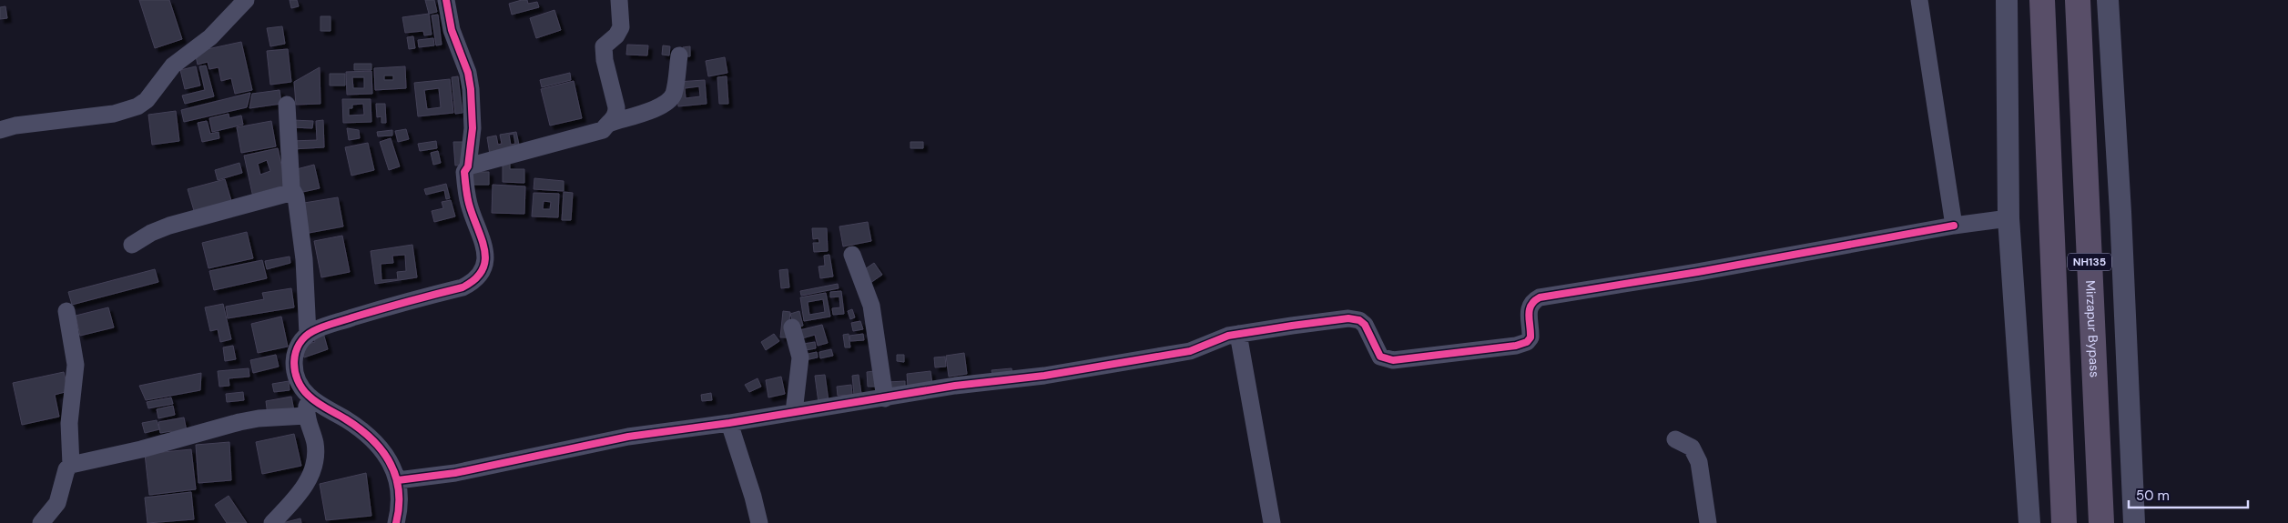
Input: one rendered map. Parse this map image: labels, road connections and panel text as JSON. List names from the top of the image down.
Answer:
{
  "streets": {
    "highway": ["NH135", "Mirzapur Bypass"]
  },
  "scale_bar": "50 m"
}
